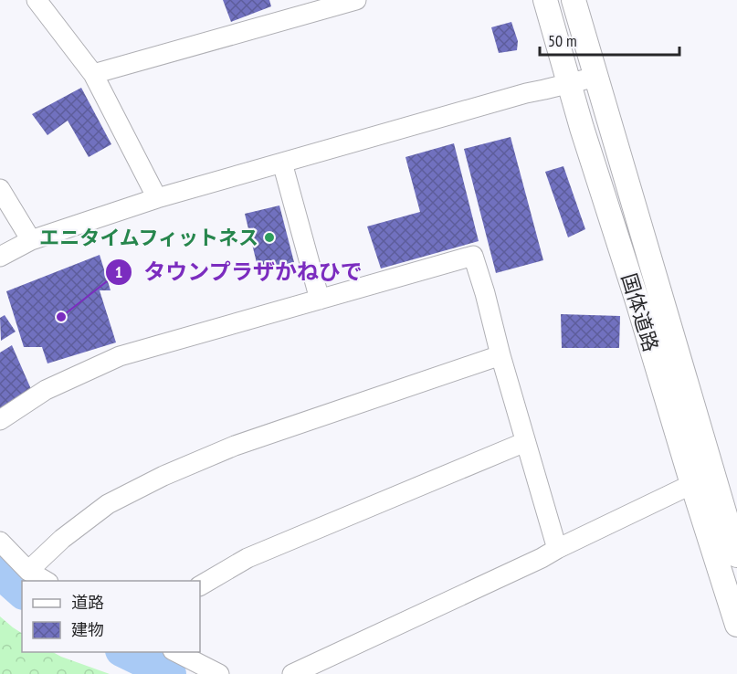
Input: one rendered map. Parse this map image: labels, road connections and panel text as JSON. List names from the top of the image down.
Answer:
{
  "streets": {
    "main road": ["国体道路"]
  },
  "places": ["エニタイムフィットネス", "タウンプラザかねひで"],
  "legend": ["道路", "建物"],
  "scale_bar": "50 m"
}
